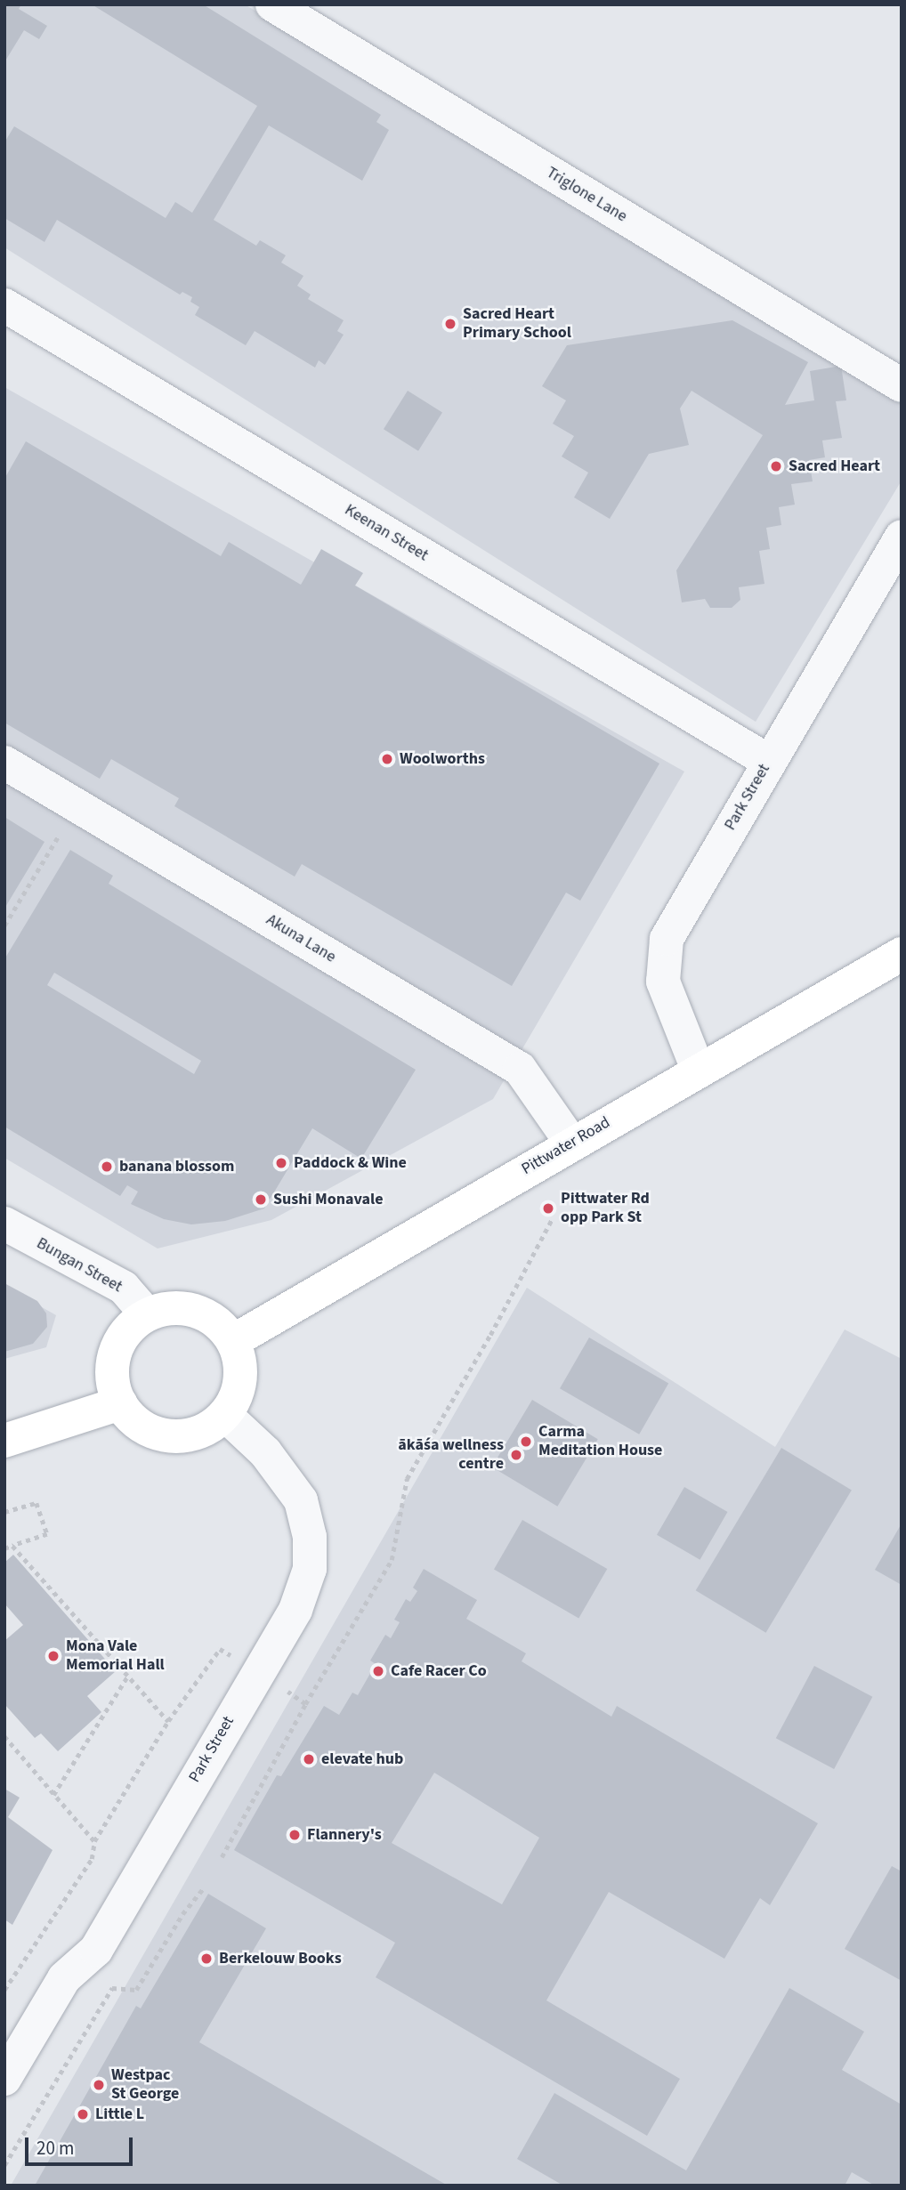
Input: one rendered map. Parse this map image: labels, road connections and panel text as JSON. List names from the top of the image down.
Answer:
{
  "streets": {
    "main road": ["Pittwater Road"],
    "street": [
      "Triglone Lane",
      "Keenan Street",
      "Park Street",
      "Akuna Lane",
      "Bungan Street"
    ]
  },
  "crossings": [
    ["Keenan Street", "Park Street"],
    ["Park Street", "Pittwater Road"],
    ["Park Street", "Bungan Street"],
    ["Akuna Lane", "Pittwater Road"],
    ["Pittwater Road", "Bungan Street"]
  ],
  "places": [
    "Sacred Heart Primary School",
    "Sacred Heart",
    "Woolworths",
    "Paddock & Wine",
    "banana blossom",
    "Sushi Monavale",
    "Pittwater Rd opp Park St",
    "Carma Meditation House",
    "ākāśa wellness centre",
    "Mona Vale Memorial Hall",
    "Cafe Racer Co",
    "elevate hub",
    "Flannery's",
    "Berkelouw Books",
    "Westpac St George",
    "Little L"
  ],
  "scale_bar": "20 m"
}
